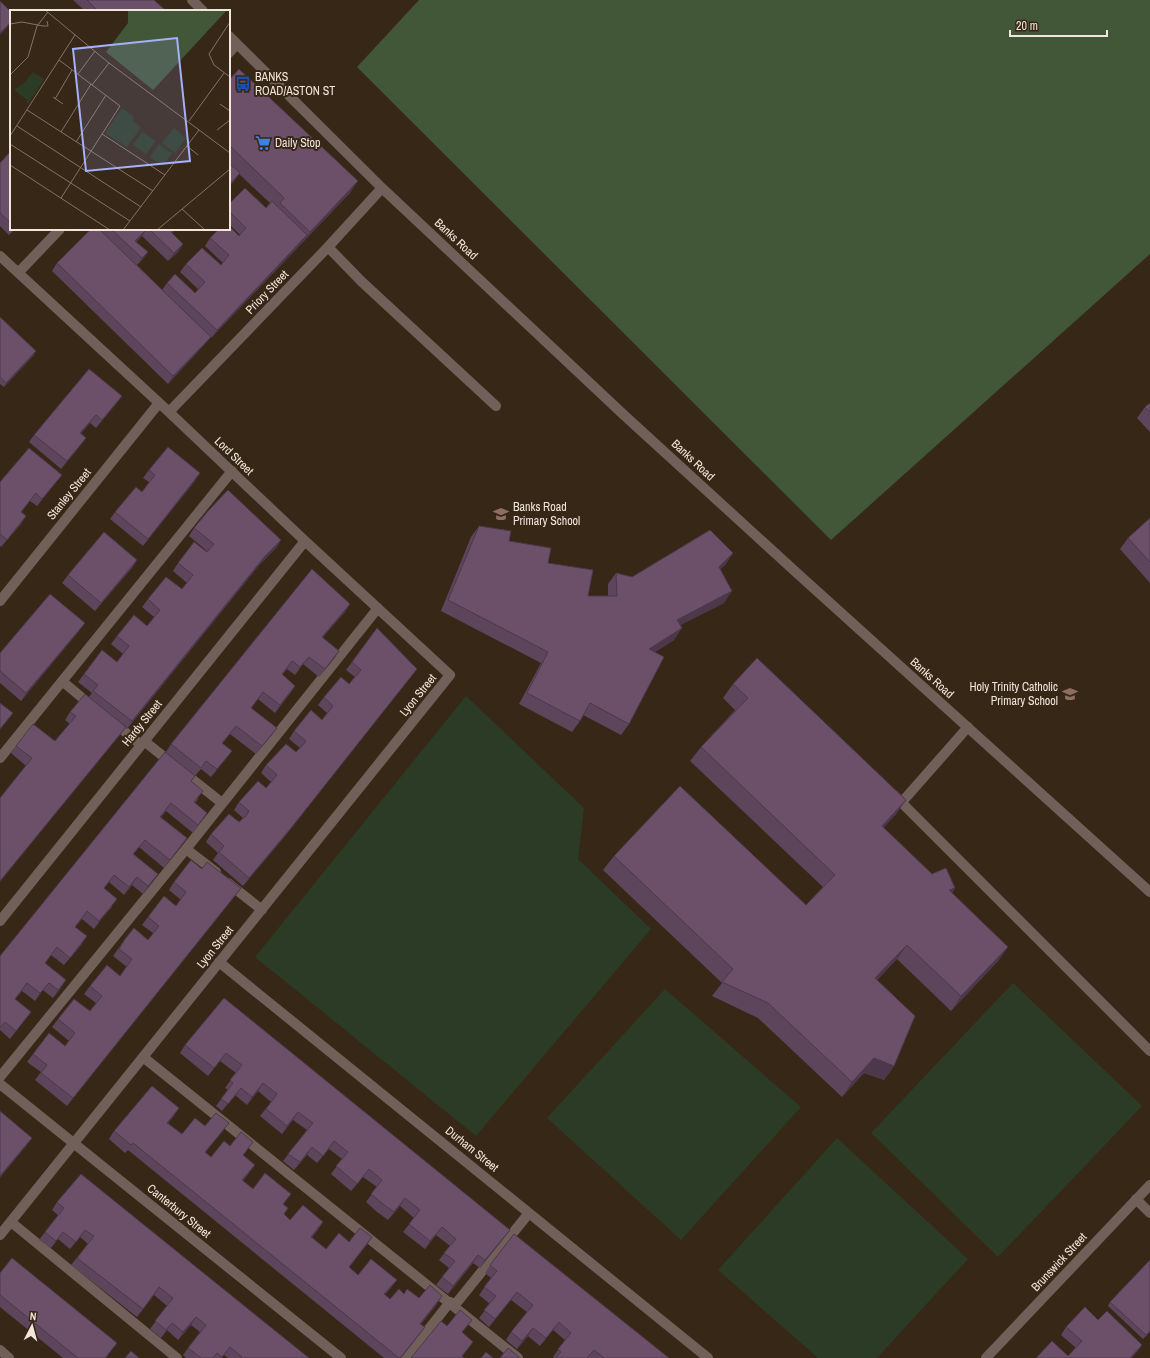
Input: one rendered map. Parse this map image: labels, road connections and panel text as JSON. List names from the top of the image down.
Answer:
{
  "streets": {
    "street": [
      "Banks Road",
      "Priory Street",
      "Lord Street",
      "Stanley Street",
      "Lyon Street",
      "Hardy Street",
      "Durham Street",
      "Canterbury Street",
      "Brunswick Street"
    ]
  },
  "crossings": [
    ["Banks Road", "Priory Street"],
    ["Priory Street", "Lord Street"],
    ["Lord Street", "Stanley Street"],
    ["Lord Street", "Lyon Street"],
    ["Lord Street", "Hardy Street"],
    ["Lyon Street", "Durham Street"],
    ["Lyon Street", "Canterbury Street"]
  ],
  "places": {
    "bus stop": ["BANKS ROAD/ASTON ST"],
    "supermarket": ["Daily Stop"],
    "school or university": ["Banks Road Primary School", "Holy Trinity Catholic Primary School"]
  },
  "scale_bar": "20 m",
  "north": "top"
}
